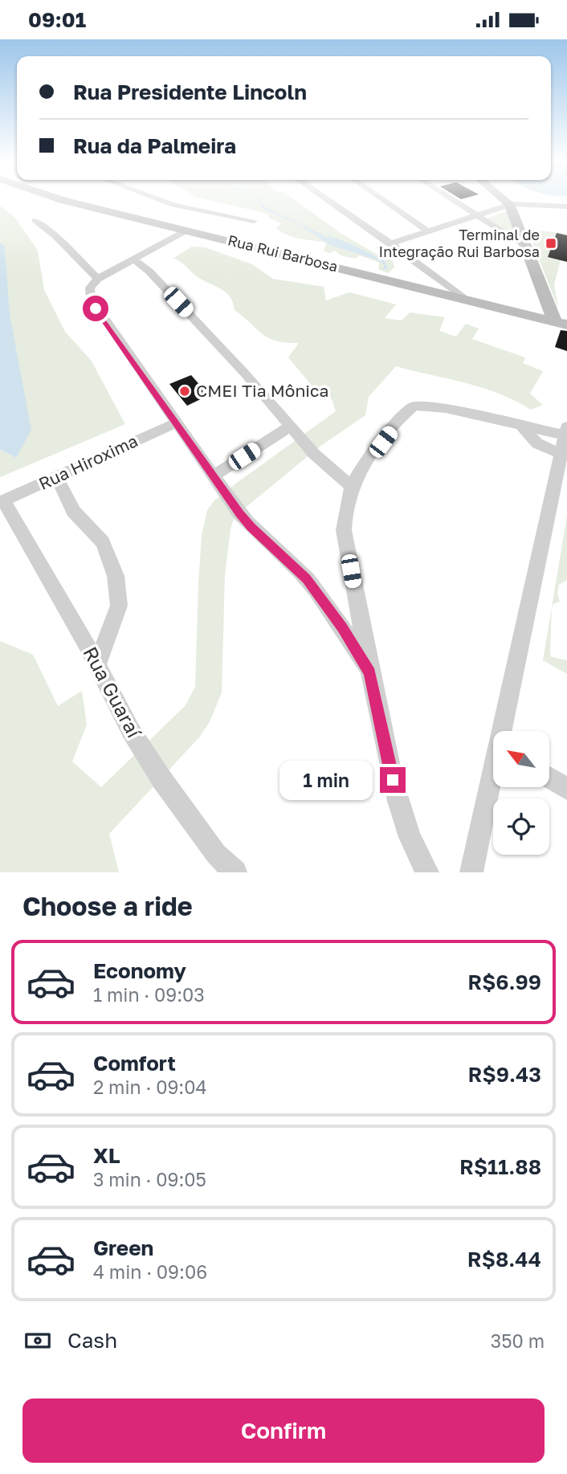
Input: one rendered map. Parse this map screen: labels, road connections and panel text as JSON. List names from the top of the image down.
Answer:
{
  "streets": {
    "street": ["Rua Rui Barbosa", "Rua Hiroxima", "Rua Guaraí"]
  },
  "crossings": [
    ["Rua Hiroxima", "Rua Guaraí"]
  ],
  "places": {
    "transit": ["Terminal de Integração Rui Barbosa"],
    "other": ["CMEI Tia Mônica"]
  },
  "north": "top left",
  "page": {
    "status": "09:01",
    "banner": ["Rua Presidente Lincoln", "Rua da Palmeira"],
    "bubble": "1 min",
    "heading": "Choose a ride",
    "list": [
      {
        "name": "Economy",
        "note": "1 min · 09:03",
        "value": "R$6.99"
      },
      {
        "name": "Comfort",
        "note": "2 min · 09:04",
        "value": "R$9.43"
      },
      {
        "name": "XL",
        "note": "3 min · 09:05",
        "value": "R$11.88"
      },
      {
        "name": "Green",
        "note": "4 min · 09:06",
        "value": "R$8.44"
      }
    ],
    "pay": ["Cash", "350 m"],
    "buttons": "Confirm"
  }
}
